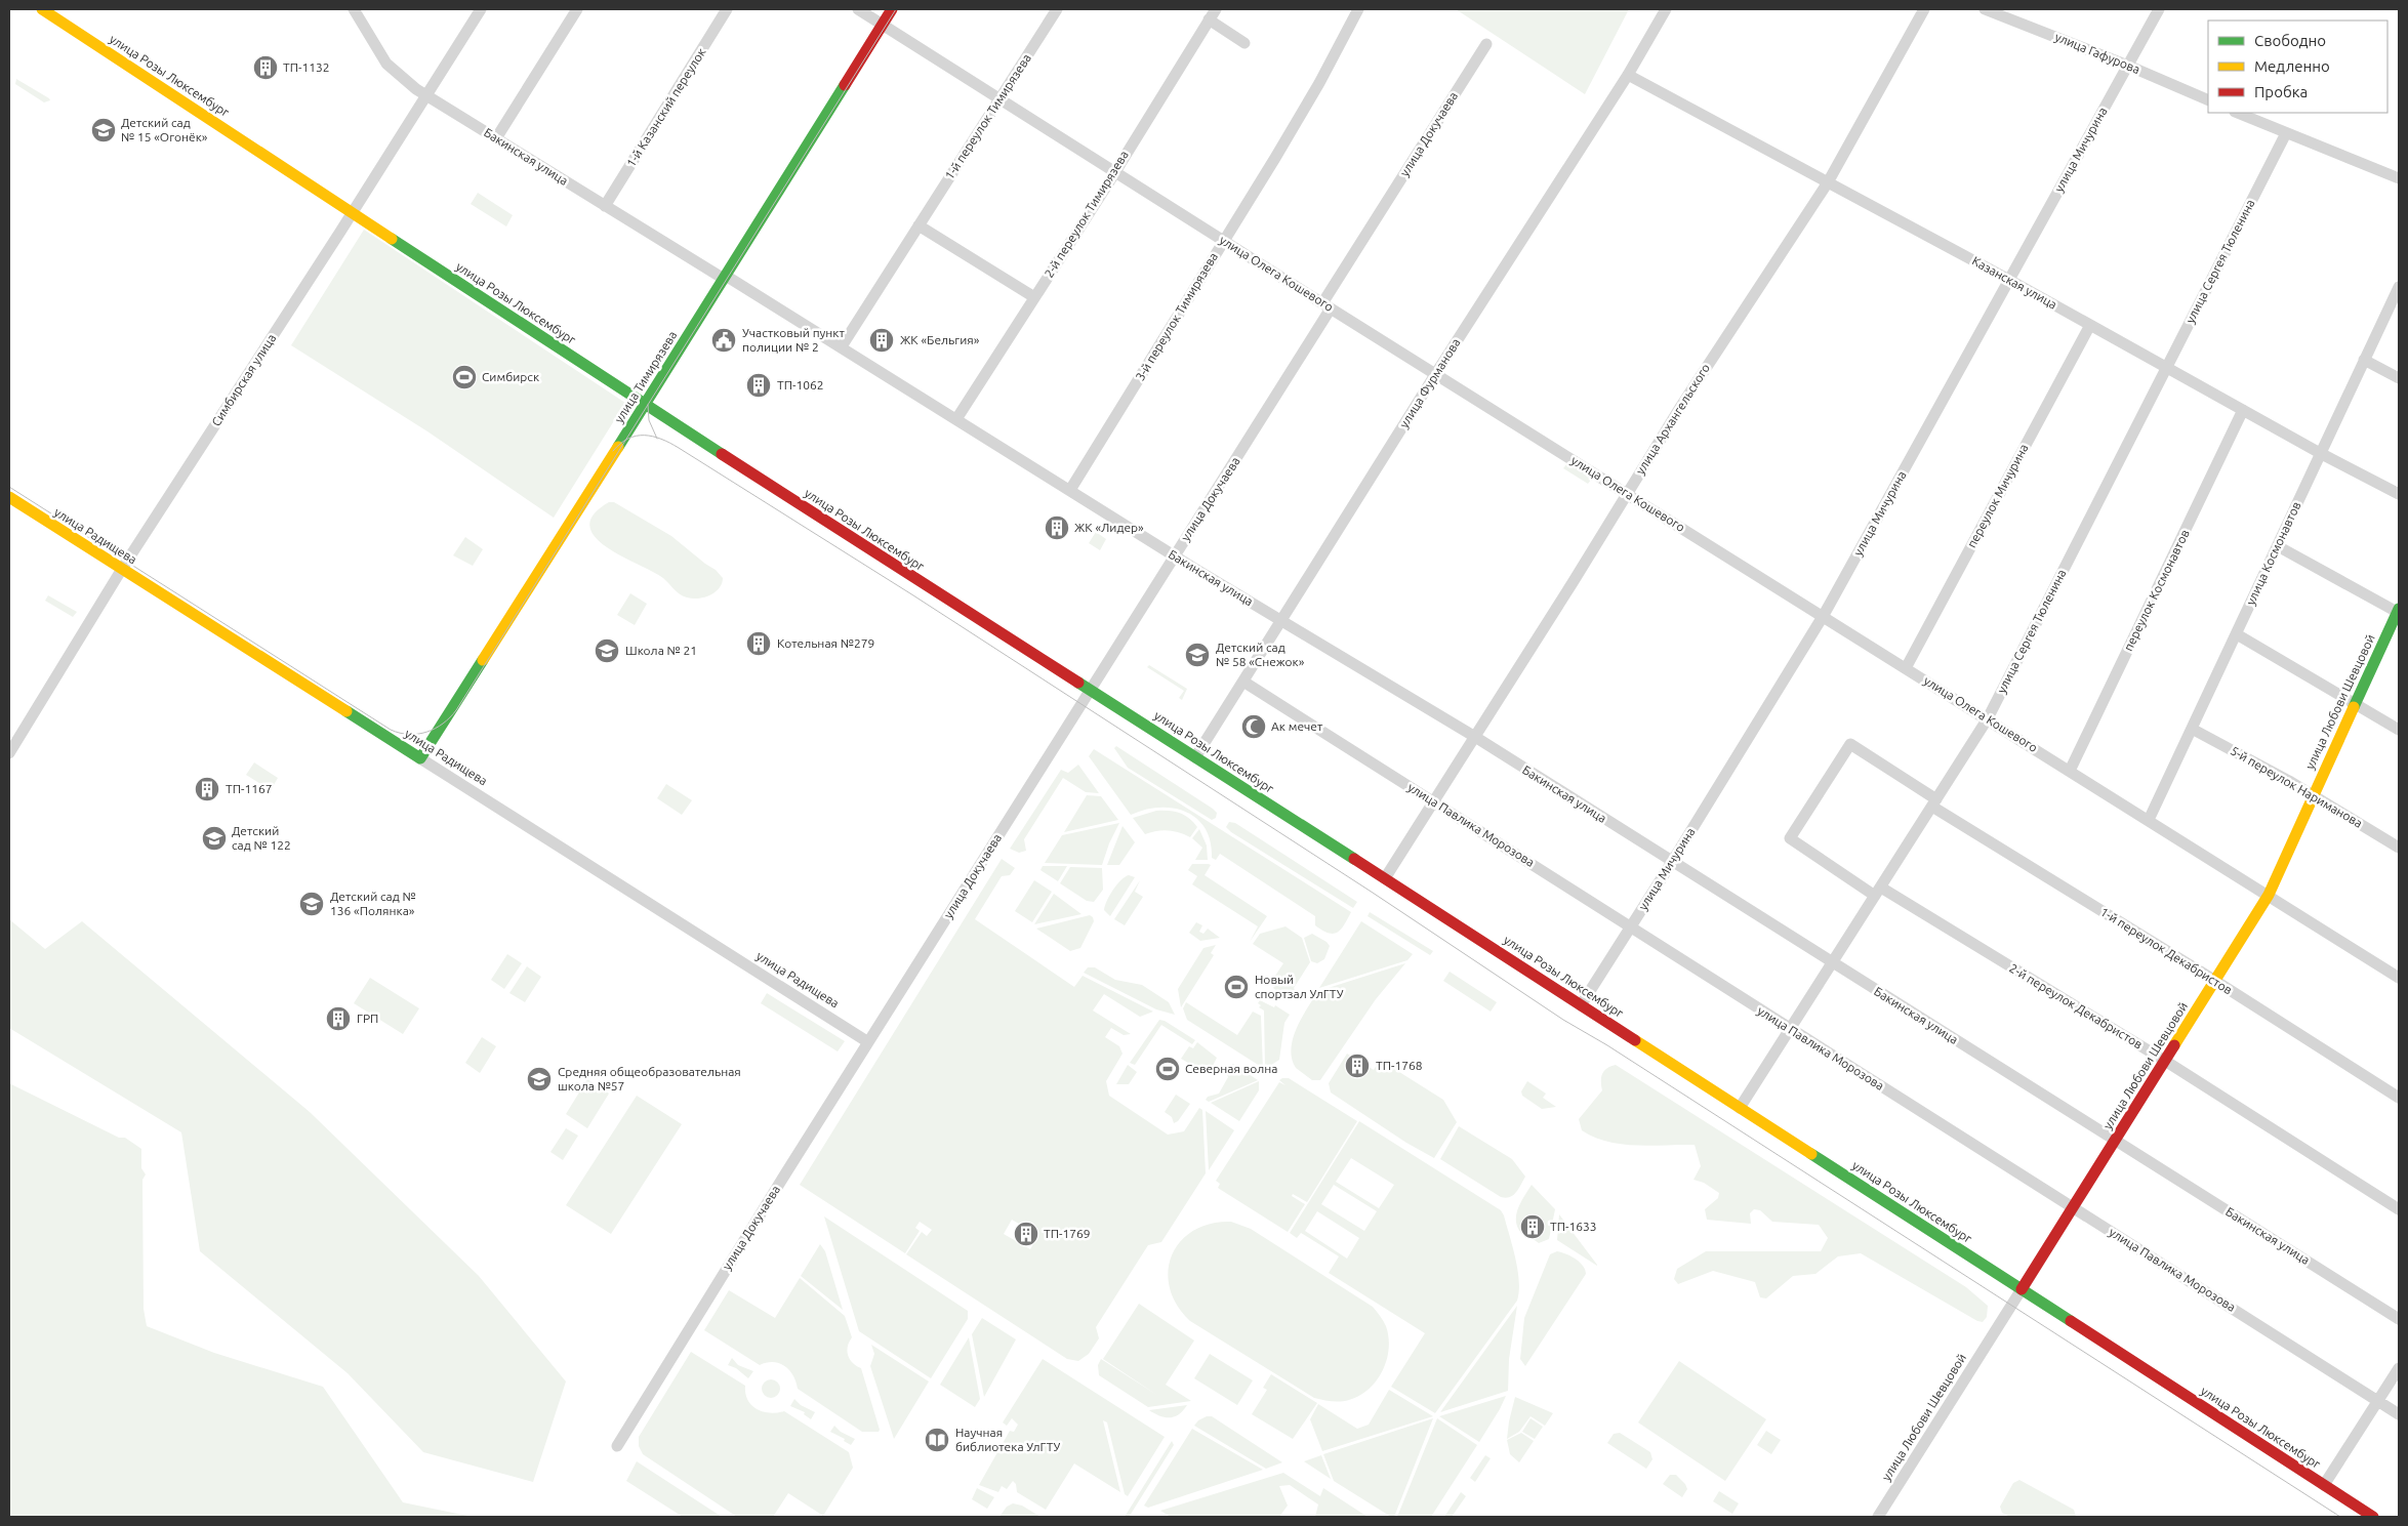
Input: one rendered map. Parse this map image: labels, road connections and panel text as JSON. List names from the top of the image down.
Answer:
{
  "streets": {
    "main road": [
      "улица Розы Люксембург",
      "улица Тимирязева",
      "улица Радищева",
      "улица Любови Шевцовой"
    ],
    "street": [
      "улица Гафурова",
      "1-й Казанский переулок",
      "1-й переулок Тимирязева",
      "улица Докучаева",
      "улица Мичурина",
      "Бакинская улица",
      "2-й переулок Тимирязева",
      "улица Сергея Тюленина",
      "улица Олега Кошевого",
      "Казанская улица",
      "3-й переулок Тимирязева",
      "Симбирская улица",
      "улица Фурманова",
      "улица Архангельского",
      "переулок Мичурина",
      "улица Космонавтов",
      "переулок Космонавтов",
      "5-й переулок Нариманова",
      "улица Павлика Морозова",
      "1-й переулок Декабристов",
      "2-й переулок Декабристов"
    ]
  },
  "crossings": [
    ["улица Гафурова", "улица Мичурина"],
    ["улица Розы Люксембург", "улица Докучаева"],
    ["улица Розы Люксембург", "улица Мичурина"],
    ["улица Розы Люксембург", "улица Сергея Тюленина"],
    ["улица Розы Люксембург", "улица Тимирязева"],
    ["улица Розы Люксембург", "Симбирская улица"],
    ["улица Розы Люксембург", "улица Фурманова"],
    ["улица Розы Люксембург", "улица Архангельского"],
    ["улица Розы Люксембург", "улица Любови Шевцовой"],
    ["1-й Казанский переулок", "Бакинская улица"],
    ["1-й переулок Тимирязева", "Бакинская улица"],
    ["1-й переулок Тимирязева", "улица Олега Кошевого"],
    ["улица Докучаева", "Бакинская улица"],
    ["улица Докучаева", "улица Олега Кошевого"],
    ["улица Докучаева", "улица Радищева"],
    ["улица Мичурина", "Бакинская улица"],
    ["улица Мичурина", "улица Олега Кошевого"],
    ["улица Мичурина", "Казанская улица"],
    ["улица Мичурина", "улица Павлика Морозова"],
    ["Бакинская улица", "2-й переулок Тимирязева"],
    ["Бакинская улица", "улица Сергея Тюленина"],
    ["Бакинская улица", "3-й переулок Тимирязева"],
    ["Бакинская улица", "улица Тимирязева"],
    ["Бакинская улица", "Симбирская улица"],
    ["Бакинская улица", "улица Фурманова"],
    ["Бакинская улица", "улица Архангельского"],
    ["Бакинская улица", "улица Любови Шевцовой"],
    ["2-й переулок Тимирязева", "улица Олега Кошевого"],
    ["улица Сергея Тюленина", "улица Олега Кошевого"],
    ["улица Сергея Тюленина", "Казанская улица"],
    ["улица Сергея Тюленина", "улица Павлика Морозова"],
    ["улица Сергея Тюленина", "1-й переулок Декабристов"],
    ["улица Сергея Тюленина", "2-й переулок Декабристов"],
    ["улица Олега Кошевого", "3-й переулок Тимирязева"],
    ["улица Олега Кошевого", "улица Тимирязева"],
    ["улица Олега Кошевого", "улица Фурманова"],
    ["улица Олега Кошевого", "улица Архангельского"],
    ["улица Олега Кошевого", "переулок Мичурина"],
    ["улица Олега Кошевого", "улица Космонавтов"],
    ["улица Олега Кошевого", "переулок Космонавтов"],
    ["улица Олега Кошевого", "улица Любови Шевцовой"],
    ["Казанская улица", "улица Фурманова"],
    ["Казанская улица", "улица Архангельского"],
    ["Казанская улица", "переулок Мичурина"],
    ["Казанская улица", "улица Космонавтов"],
    ["Казанская улица", "переулок Космонавтов"],
    ["улица Тимирязева", "улица Радищева"],
    ["Симбирская улица", "улица Радищева"],
    ["улица Фурманова", "улица Павлика Морозова"],
    ["улица Архангельского", "улица Павлика Морозова"],
    ["улица Космонавтов", "5-й переулок Нариманова"],
    ["улица Любови Шевцовой", "5-й переулок Нариманова"],
    ["улица Любови Шевцовой", "улица Павлика Морозова"],
    ["улица Любови Шевцовой", "1-й переулок Декабристов"],
    ["улица Любови Шевцовой", "2-й переулок Декабристов"],
    ["1-й переулок Декабристов", "2-й переулок Декабристов"]
  ],
  "places": {
    "building": [
      "ТП-1132",
      "ЖК «Бельгия»",
      "ТП-1062",
      "ЖК «Лидер»",
      "Котельная №279",
      "ТП-1167",
      "ГРП",
      "ТП-1768",
      "ТП-1633",
      "ТП-1769"
    ],
    "school or university": [
      "Детский сад № 15 «Огонёк»",
      "Школа № 21",
      "Детский сад № 58 «Снежок»",
      "Детский сад № 122",
      "Детский сад № 136 «Полянка»",
      "Средняя общеобразовательная школа №57"
    ],
    "public building": ["Участковый пункт полиции № 2"],
    "sports": ["Симбирск", "Новый спортзал УлГТУ", "Северная волна"],
    "mosque": ["Ак мечет"],
    "library": ["Научная библиотека УлГТУ"]
  },
  "legend": ["Свободно", "Медленно", "Пробка"]
}
